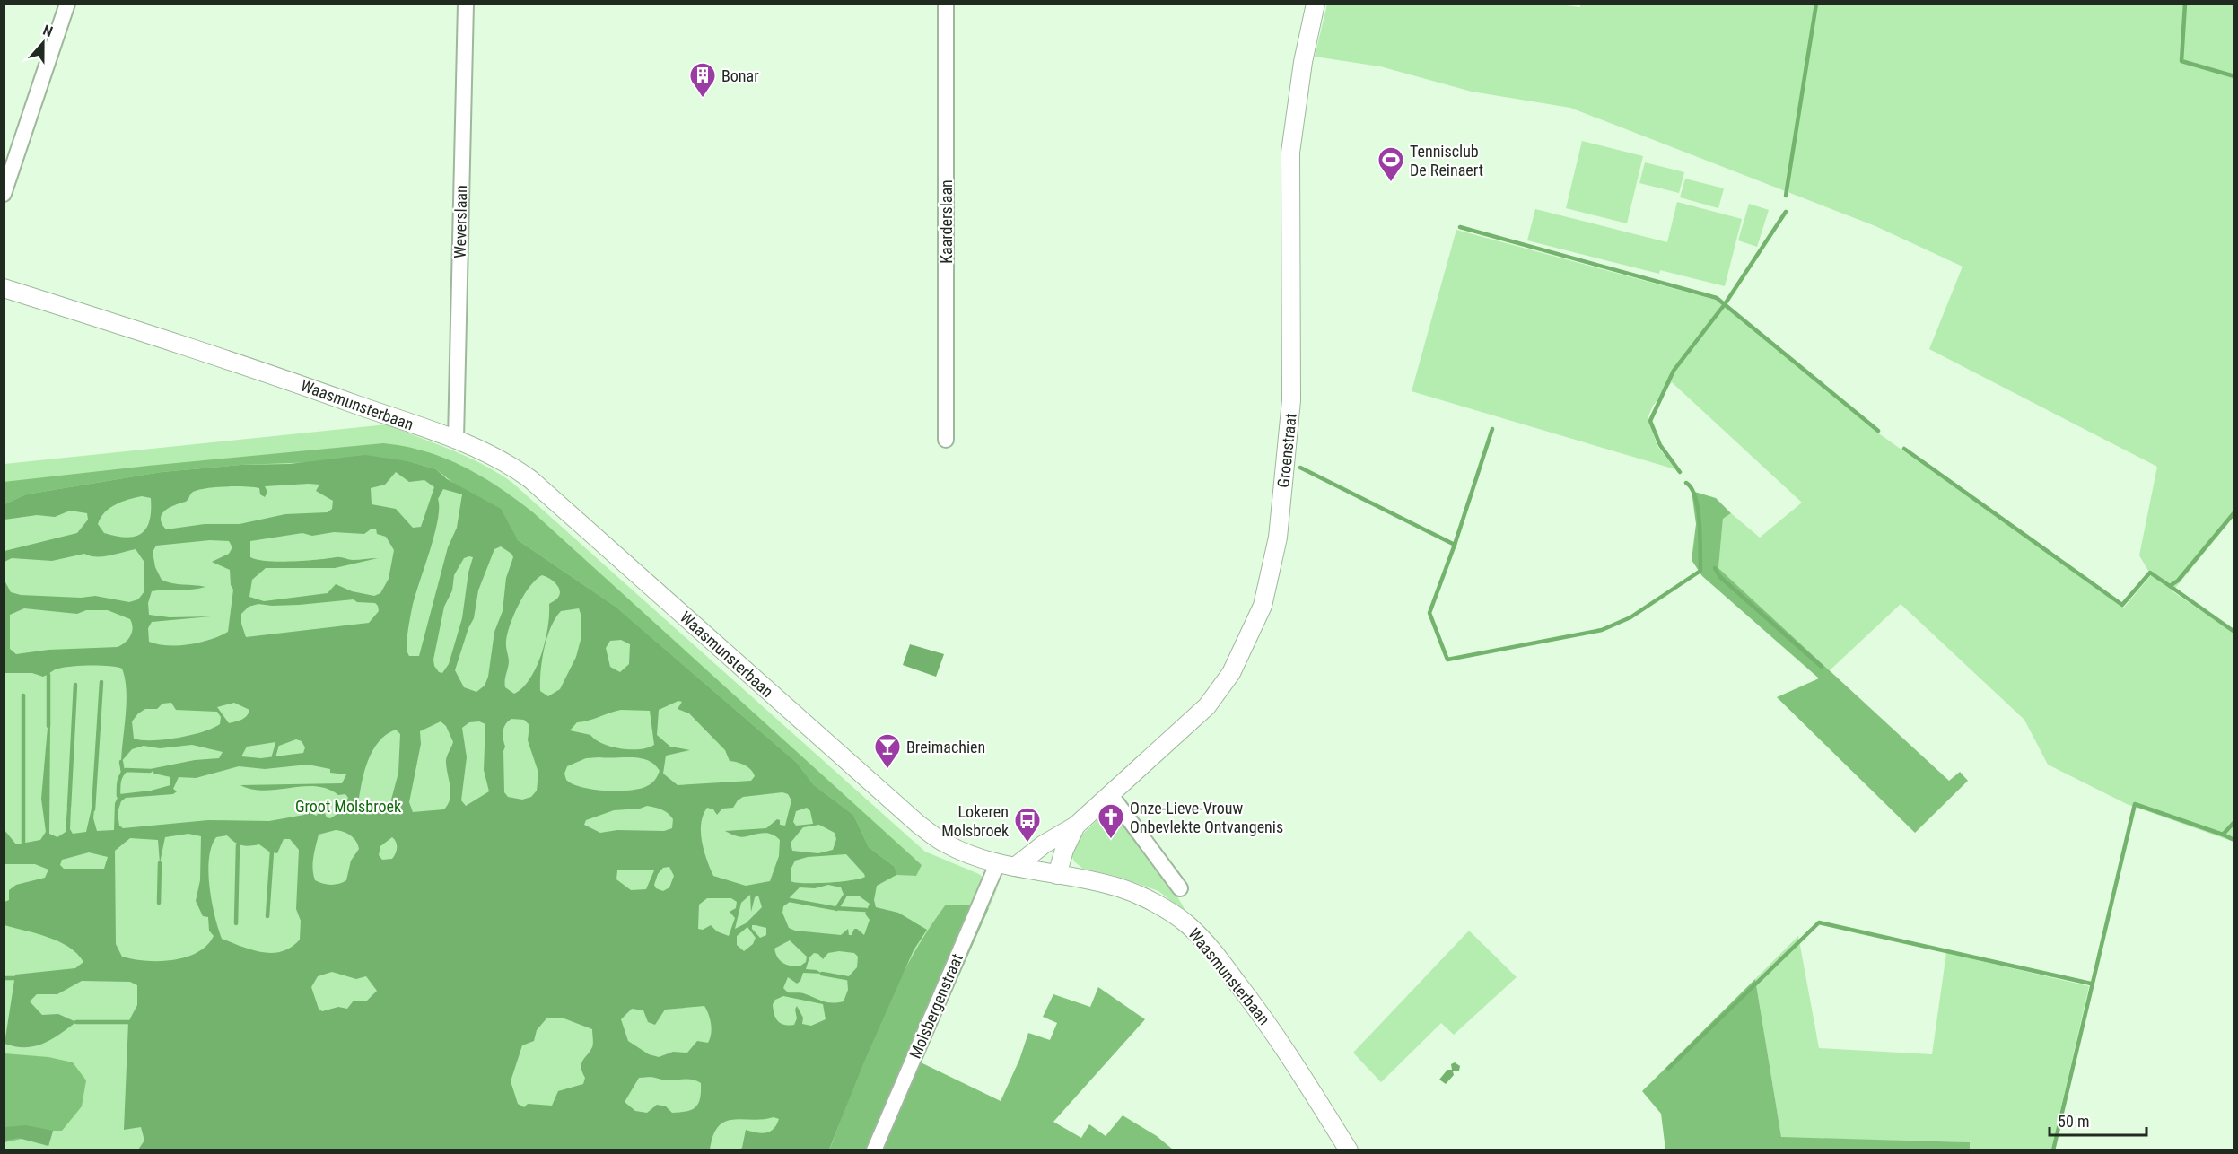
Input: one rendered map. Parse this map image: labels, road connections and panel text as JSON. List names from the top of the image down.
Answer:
{
  "streets": {
    "street": [
      "Weverslaan",
      "Kaarderslaan",
      "Waasmunsterbaan",
      "Groenstraat",
      "Molsbergenstraat"
    ]
  },
  "crossings": [
    ["Weverslaan", "Waasmunsterbaan"],
    ["Waasmunsterbaan", "Groenstraat"],
    ["Waasmunsterbaan", "Molsbergenstraat"],
    ["Groenstraat", "Molsbergenstraat"]
  ],
  "parks": ["Groot Molsbroek"],
  "places": {
    "building": ["Bonar"],
    "sports": ["Tennisclub De Reinaert"],
    "bar": ["Breimachien"],
    "church": ["Onze-Lieve-Vrouw Onbevlekte Ontvangenis"],
    "bus stop": ["Lokeren Molsbroek"]
  },
  "scale_bar": "50 m",
  "north": "top"
}
